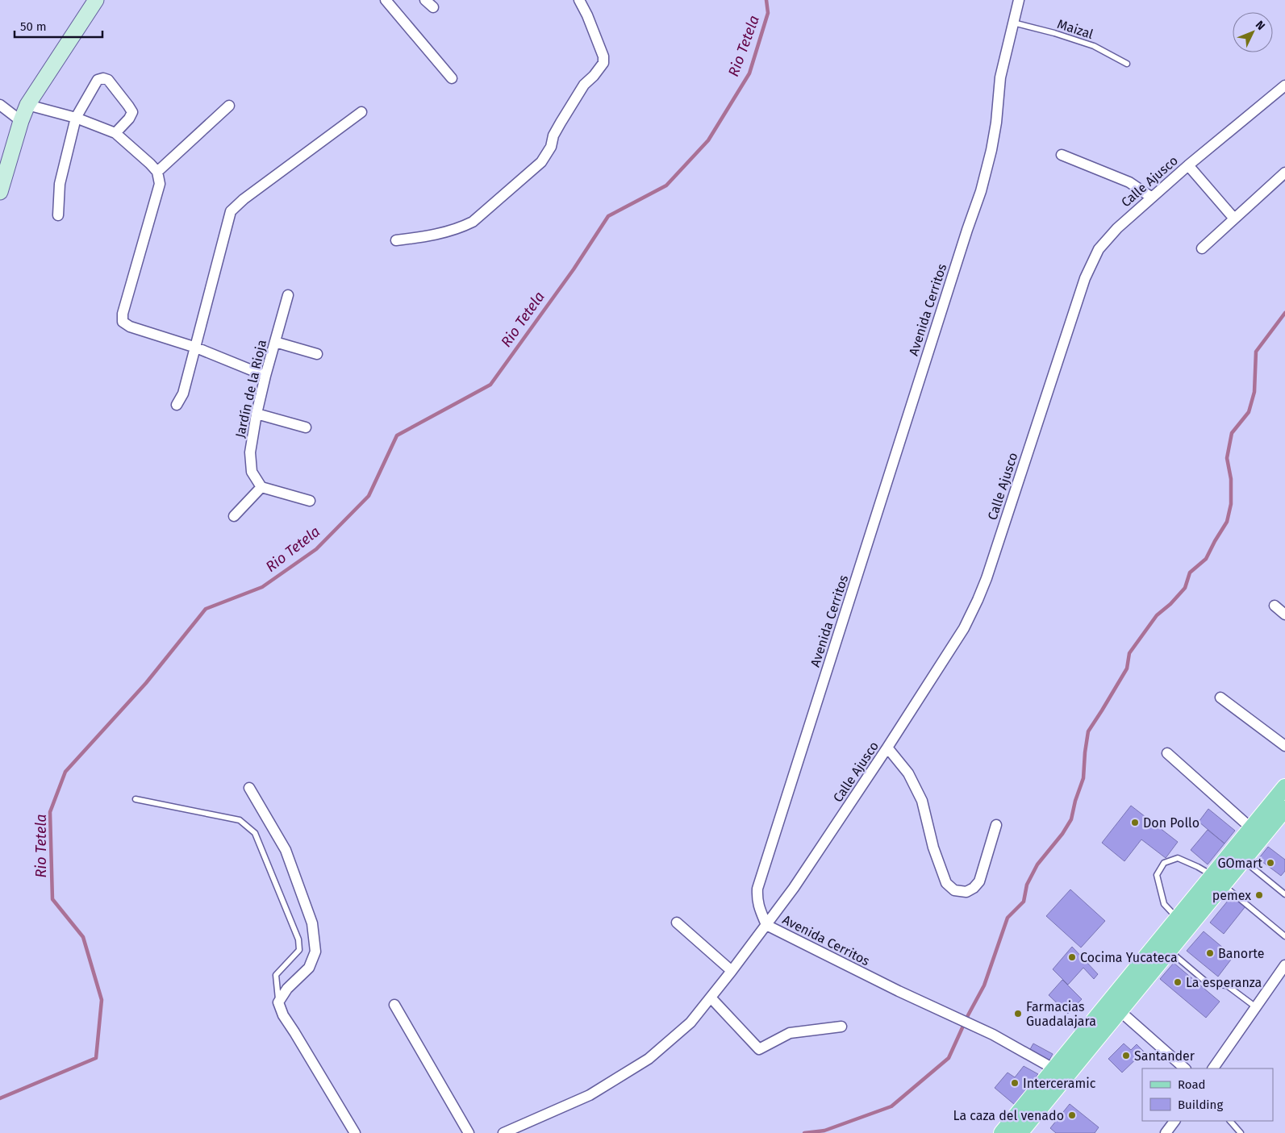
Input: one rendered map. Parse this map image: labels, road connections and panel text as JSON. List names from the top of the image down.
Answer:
{
  "streets": {
    "street": ["Calle Ajusco", "Avenida Cerritos", "Jardín de la Rioja"],
    "lane": ["Maizal"]
  },
  "crossings": [
    ["Maizal", "Avenida Cerritos"],
    ["Calle Ajusco", "Avenida Cerritos"]
  ],
  "water": ["Rio Tetela"],
  "places": [
    "Don Pollo",
    "GOmart",
    "pemex",
    "Banorte",
    "Cocima Yucateca",
    "La esperanza",
    "Farmacias Guadalajara",
    "Santander",
    "Interceramic",
    "La caza del venado"
  ],
  "legend": ["Road", "Building"],
  "scale_bar": "50 m",
  "north": "top right"
}
